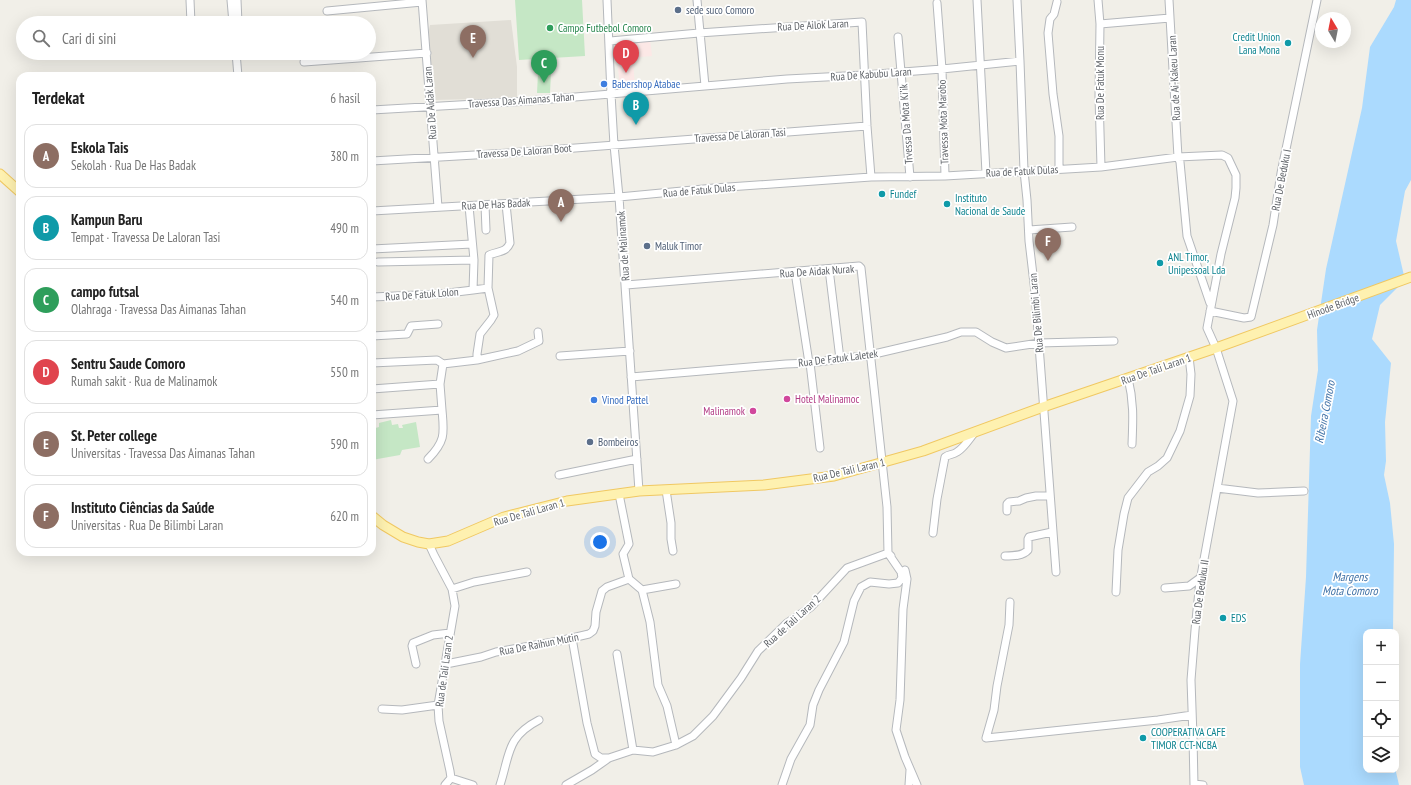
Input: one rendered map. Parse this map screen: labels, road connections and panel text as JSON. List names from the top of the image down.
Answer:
{
  "streets": {
    "main road": ["Hinode Bridge", "Rua De Tali Laran 1"],
    "street": [
      "Rua De Ailok Laran",
      "Rua De Kabubu Laran",
      "Rua de Ai-Kakeu Laran",
      "Rua De Fatuk Monu",
      "Travessa Das Aimanas Tahan",
      "Rua De Aidak Laran",
      "Travessa Mota Marobo",
      "Trvessa Da Mota Ki’ik",
      "Travessa De Laloran Tasi",
      "Travessa De Laloran Boot",
      "Rua de Fatuk Dulas",
      "Rua De Beduku I",
      "Rua De Has Badak",
      "Rua de Malinamok",
      "Rua De Aidak Nurak",
      "Rua De Fatuk Lolon",
      "Rua De Bilimbi Laran",
      "Rua De Fatuk Laletek",
      "Rua De Beduku II",
      "Rua de Tali Laran 2",
      "Rua De Raihun Mutin"
    ]
  },
  "crossings": [
    ["Rua De Ailok Laran", "Rua De Kabubu Laran"],
    ["Rua De Ailok Laran", "Travessa De Laloran Tasi"],
    ["Rua De Ailok Laran", "Rua de Fatuk Dulas"],
    ["Rua De Ailok Laran", "Rua de Malinamok"],
    ["Rua De Kabubu Laran", "Travessa Das Aimanas Tahan"],
    ["Rua De Kabubu Laran", "Travessa Mota Marobo"],
    ["Rua De Kabubu Laran", "Trvessa Da Mota Ki’ik"],
    ["Rua De Kabubu Laran", "Rua de Malinamok"],
    ["Rua de Ai-Kakeu Laran", "Rua de Fatuk Dulas"],
    ["Rua de Ai-Kakeu Laran", "Rua De Beduku I"],
    ["Rua De Fatuk Monu", "Rua de Fatuk Dulas"],
    ["Travessa Das Aimanas Tahan", "Rua De Aidak Laran"],
    ["Travessa Das Aimanas Tahan", "Rua de Malinamok"],
    ["Rua De Aidak Laran", "Travessa De Laloran Boot"],
    ["Rua De Aidak Laran", "Rua De Has Badak"],
    ["Travessa Mota Marobo", "Rua de Fatuk Dulas"],
    ["Trvessa Da Mota Ki’ik", "Rua de Fatuk Dulas"],
    ["Travessa De Laloran Tasi", "Travessa De Laloran Boot"],
    ["Travessa De Laloran Tasi", "Rua de Malinamok"],
    ["Travessa De Laloran Boot", "Rua de Malinamok"],
    ["Rua de Fatuk Dulas", "Rua De Beduku I"],
    ["Rua de Fatuk Dulas", "Rua De Has Badak"],
    ["Rua de Fatuk Dulas", "Rua de Malinamok"],
    ["Rua de Fatuk Dulas", "Rua De Bilimbi Laran"],
    ["Rua de Fatuk Dulas", "Rua De Tali Laran 1"],
    ["Rua de Fatuk Dulas", "Rua De Beduku II"],
    ["Rua De Has Badak", "Rua de Malinamok"],
    ["Rua de Malinamok", "Rua De Aidak Nurak"],
    ["Rua de Malinamok", "Rua De Fatuk Laletek"],
    ["Rua de Malinamok", "Rua De Tali Laran 1"],
    ["Rua De Aidak Nurak", "Rua De Fatuk Laletek"],
    ["Rua De Aidak Nurak", "Rua De Tali Laran 1"],
    ["Rua De Aidak Nurak", "Rua de Tali Laran 2"],
    ["Hinode Bridge", "Rua De Tali Laran 1"],
    ["Rua De Bilimbi Laran", "Rua De Fatuk Laletek"],
    ["Rua De Bilimbi Laran", "Rua De Tali Laran 1"],
    ["Rua De Tali Laran 1", "Rua de Tali Laran 2"],
    ["Rua de Tali Laran 2", "Rua De Raihun Mutin"]
  ],
  "water": ["Ribeira Comoro", "Margens Mota Comoro"],
  "places": [
    "sede suco Comoro",
    "Campo Futbebol Comoro",
    "Credit Union Lana Mona",
    "Babershop Atabae",
    "Fundef",
    "Instituto Nacional de Saude",
    "Maluk Timor",
    "ANL Timor, Unipessoal Lda",
    "Hotel Malinamoc",
    "Vinod Pattel",
    "Malinamok",
    "Bombeiros",
    "EDS",
    "COOPERATIVA CAFE TIMOR CCT-NCBA"
  ],
  "north": "top",
  "page": {
    "search": "Cari di sini",
    "pins": [
      "E",
      "D",
      "C",
      "B",
      "A",
      "F"
    ],
    "heading": ["Terdekat", "6 hasil"],
    "list": [
      {
        "mark": "A",
        "name": "Eskola Tais",
        "note": "Sekolah · Rua De Has Badak",
        "value": "380 m"
      },
      {
        "mark": "B",
        "name": "Kampun Baru",
        "note": "Tempat · Travessa De Laloran Tasi",
        "value": "490 m"
      },
      {
        "mark": "C",
        "name": "campo futsal",
        "note": "Olahraga · Travessa Das Aimanas Tahan",
        "value": "540 m"
      },
      {
        "mark": "D",
        "name": "Sentru Saude Comoro",
        "note": "Rumah sakit · Rua de Malinamok",
        "value": "550 m"
      },
      {
        "mark": "E",
        "name": "St. Peter college",
        "note": "Universitas · Travessa Das Aimanas Tahan",
        "value": "590 m"
      },
      {
        "mark": "F",
        "name": "Instituto Ciências da Saúde",
        "note": "Universitas · Rua De Bilimbi Laran",
        "value": "620 m"
      }
    ],
    "map_buttons": ["+", "−"]
  }
}
